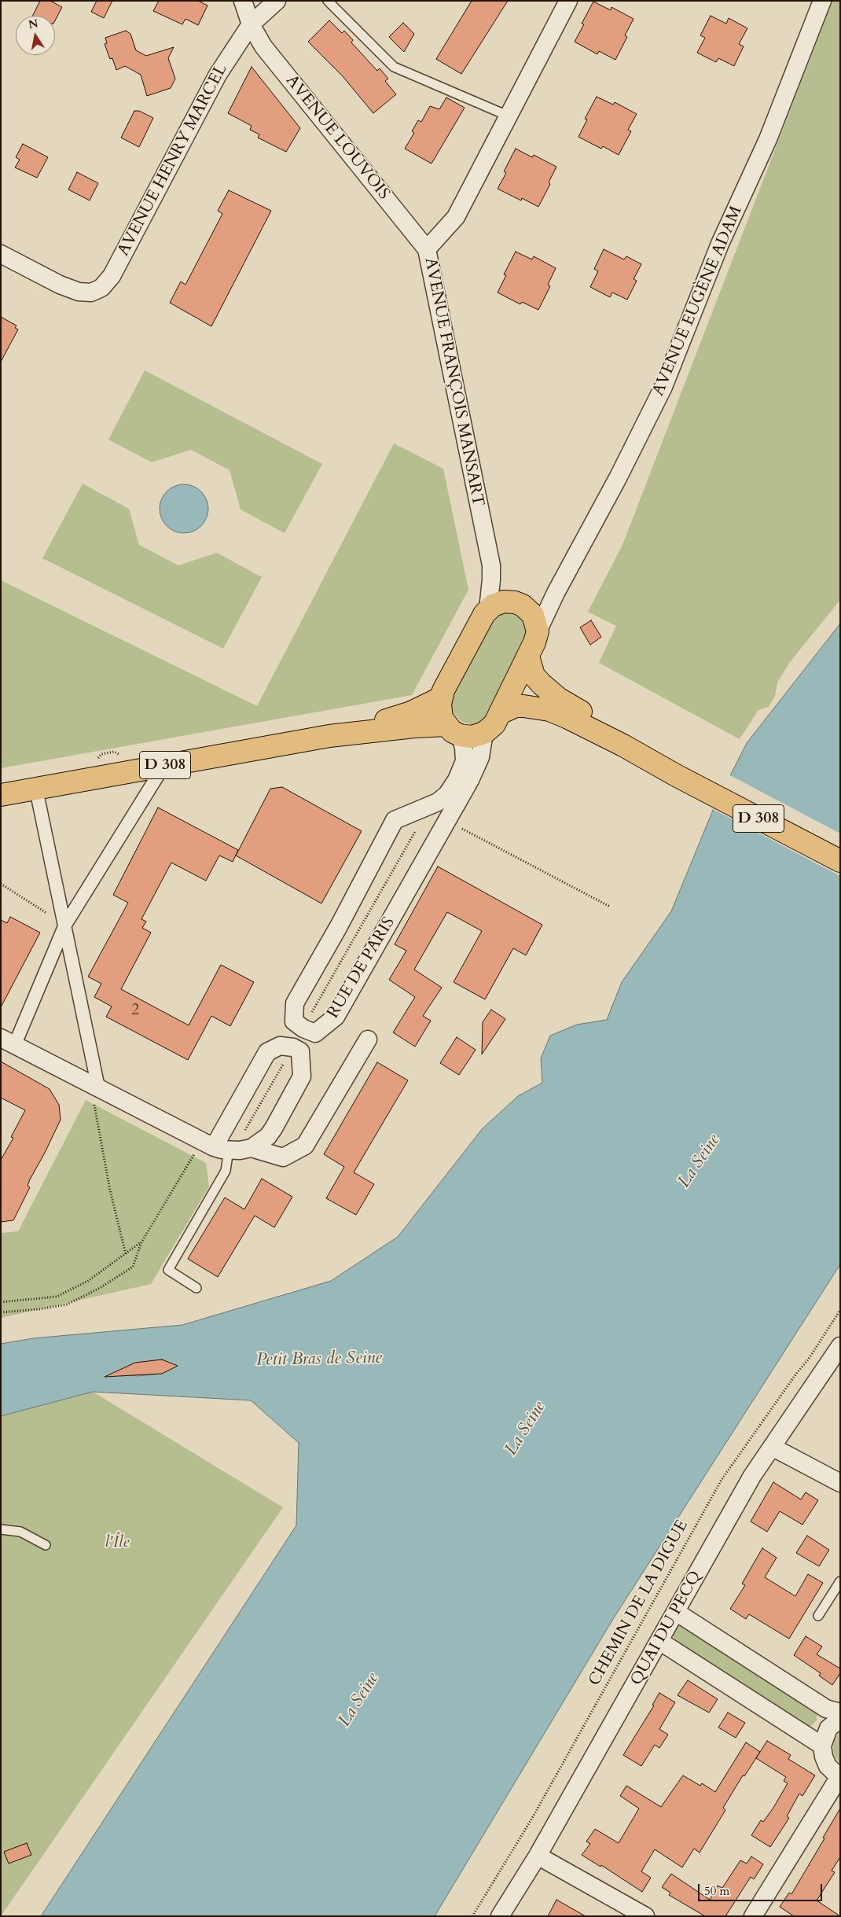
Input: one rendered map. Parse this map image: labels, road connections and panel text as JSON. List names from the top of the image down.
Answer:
{
  "streets": {
    "main road": ["D 308"],
    "street": [
      "AVENUE LOUVOIS",
      "AVENUE HENRY MARCEL",
      "AVENUE EUGÈNE ADAM",
      "AVENUE FRANÇOIS MANSART",
      "RUE DE PARIS",
      "QUAI DU PECQ"
    ],
    "path": ["CHEMIN DE LA DIGUE"]
  },
  "crossings": [
    ["AVENUE LOUVOIS", "AVENUE HENRY MARCEL"],
    ["AVENUE LOUVOIS", "AVENUE FRANÇOIS MANSART"],
    ["D 308", "RUE DE PARIS"]
  ],
  "water": ["La Seine", "Petit Bras de Seine"],
  "parks": ["l'Île"],
  "house_numbers": ["2"],
  "scale_bar": "50 m",
  "north": "top"
}
